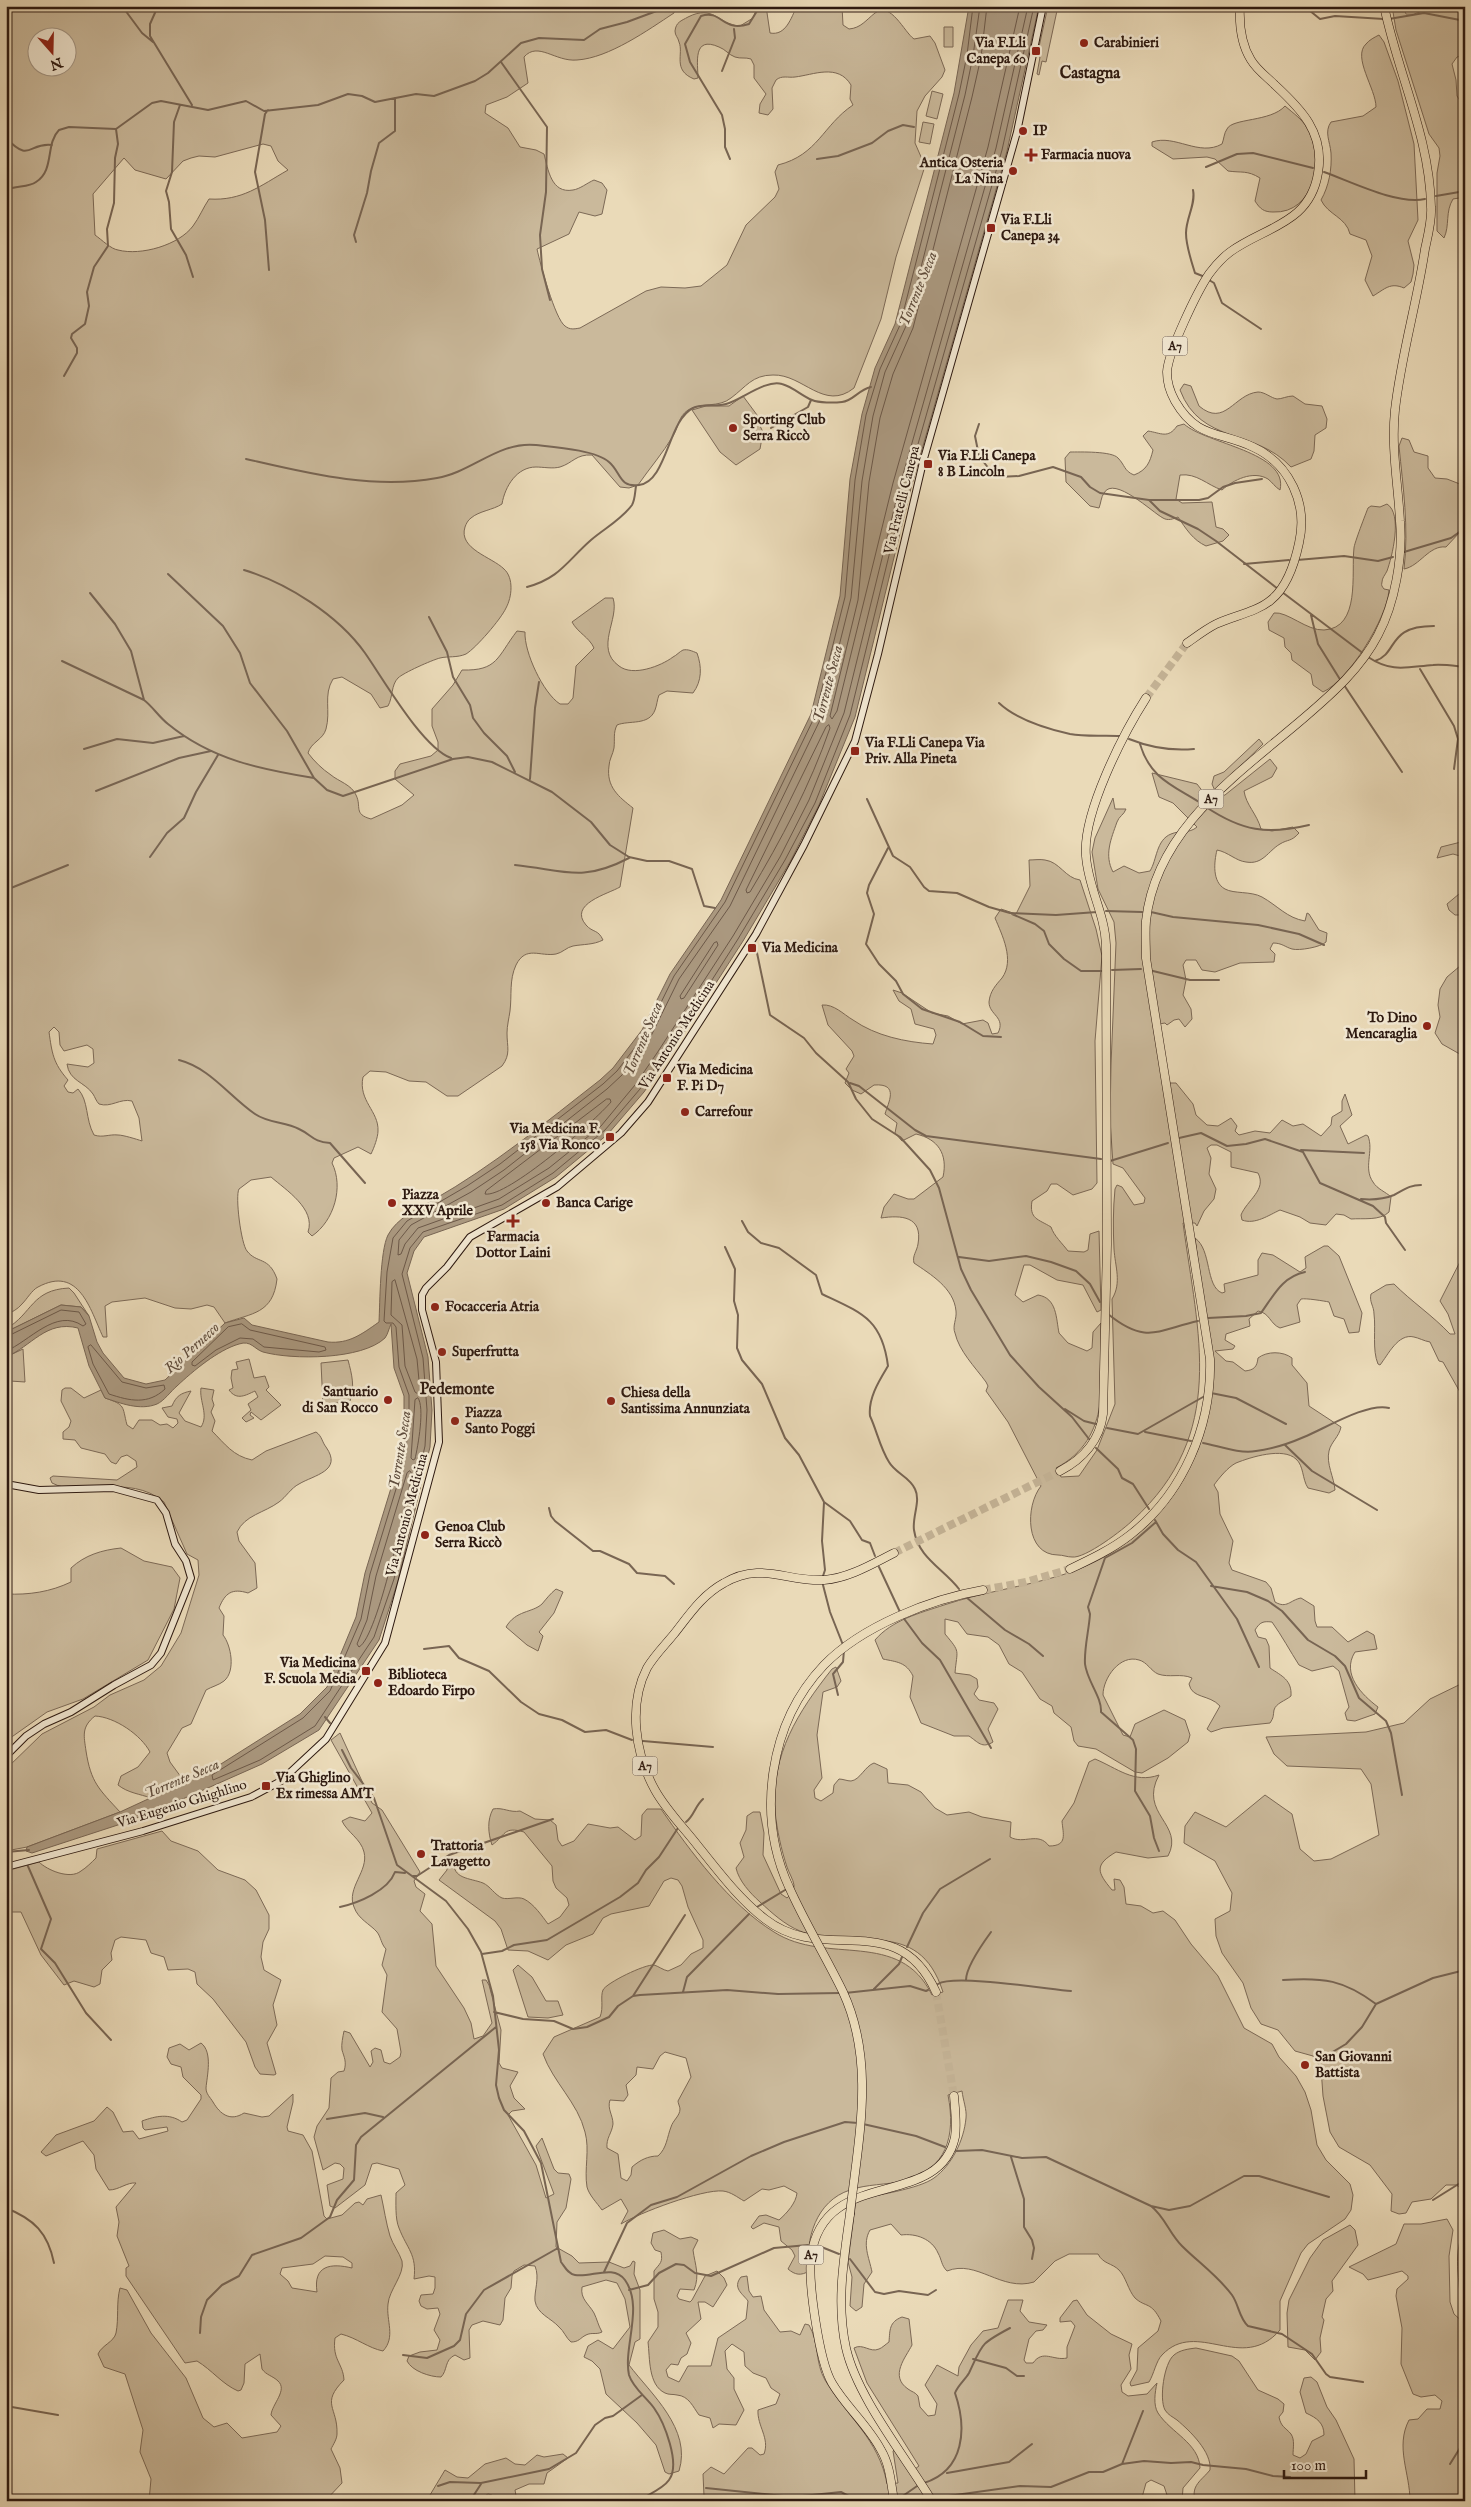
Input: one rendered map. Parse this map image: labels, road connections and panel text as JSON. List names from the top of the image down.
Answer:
{
  "streets": {
    "highway": ["A7"],
    "main road": ["Via Fratelli Canepa", "Via Antonio Medicina", "Via Eugenio Ghighlino"]
  },
  "crossings": [
    ["Via Fratelli Canepa", "Via Antonio Medicina"],
    ["Via Antonio Medicina", "Via Eugenio Ghighlino"]
  ],
  "districts": ["Castagna", "Pedemonte"],
  "water": ["Torrente Secca", "Rio Pernecco"],
  "places": {
    "other": [
      "Carabinieri",
      "IP",
      "Antica Osteria La Nina",
      "Sporting Club Serra Riccò",
      "To Dino Mencaraglia",
      "Carrefour",
      "Piazza XXV Aprile",
      "Banca Carige",
      "Focacceria Atria",
      "Superfrutta",
      "Santuario di San Rocco",
      "Chiesa della Santissima Annunziata",
      "Piazza Santo Poggi",
      "Genoa Club Serra Riccò",
      "Biblioteca Edoardo Firpo",
      "Trattoria Lavagetto",
      "San Giovanni Battista"
    ],
    "transit": [
      "Via F.Lli Canepa 60",
      "Via F.Lli Canepa 34",
      "Via F.Lli Canepa 8 B Lincoln",
      "Via F.Lli Canepa Via Priv. Alla Pineta",
      "Via Medicina",
      "Via Medicina F. Pi D7",
      "Via Medicina F. 158 Via Ronco",
      "Via Medicina F. Scuola Media",
      "Via Ghiglino Ex rimessa AMT"
    ],
    "health": ["Farmacia nuova", "Farmacia Dottor Laini"]
  },
  "scale_bar": "100 m",
  "north": "bottom"
}
